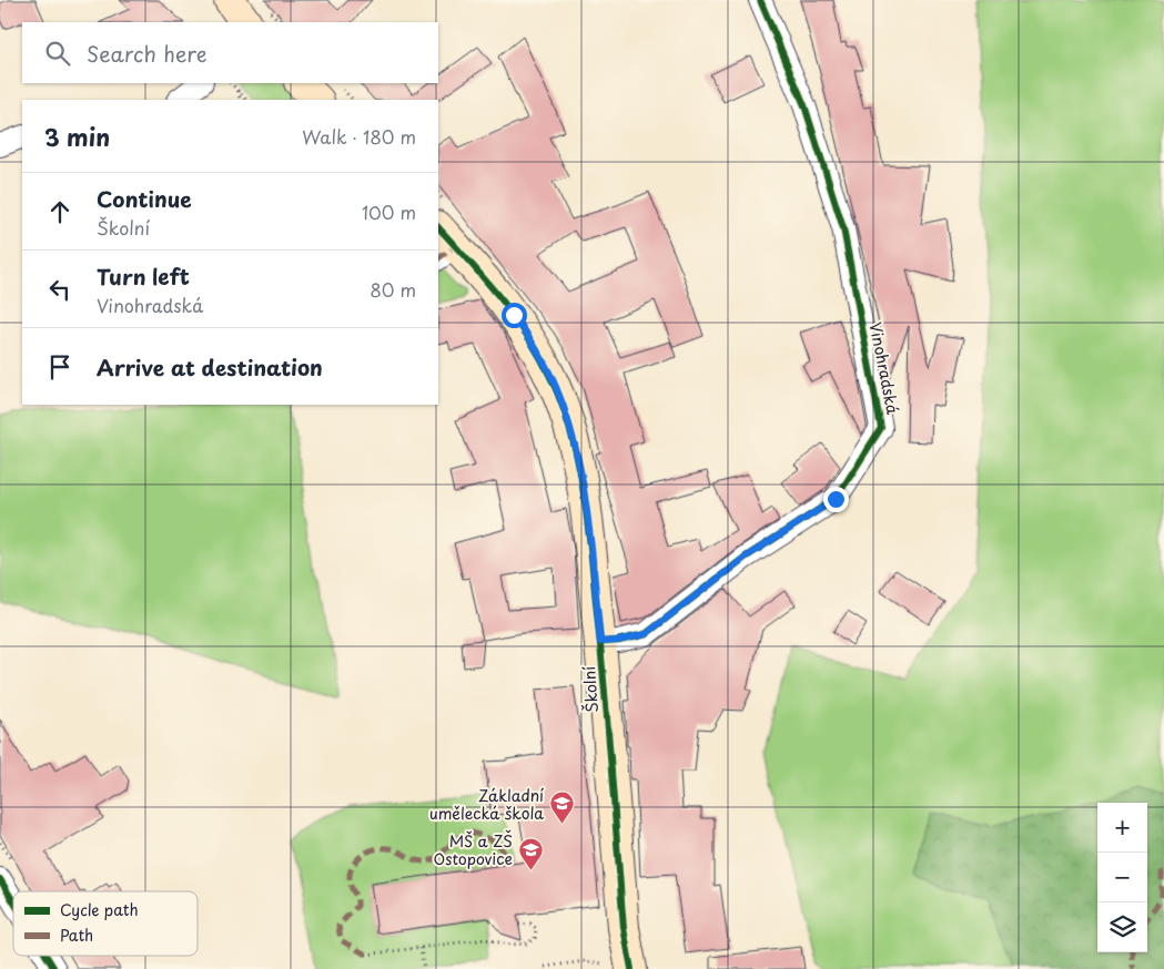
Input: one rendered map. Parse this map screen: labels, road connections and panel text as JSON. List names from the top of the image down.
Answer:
{
  "streets": {
    "street": ["Vinohradská", "Školní"]
  },
  "crossings": [
    ["Vinohradská", "Školní"]
  ],
  "places": {
    "school or university": ["Základní umělecká škola", "MŠ a ZŠ Ostopovice"]
  },
  "legend": ["Cycle path", "Path"],
  "page": {
    "search": "Search here",
    "heading": ["3 min", "Walk · 180 m"],
    "list": [
      ["Continue", "Školní", "100 m"],
      ["Turn left", "Vinohradská", "80 m"],
      "Arrive at destination"
    ],
    "map_buttons": ["+", "−"]
  }
}
